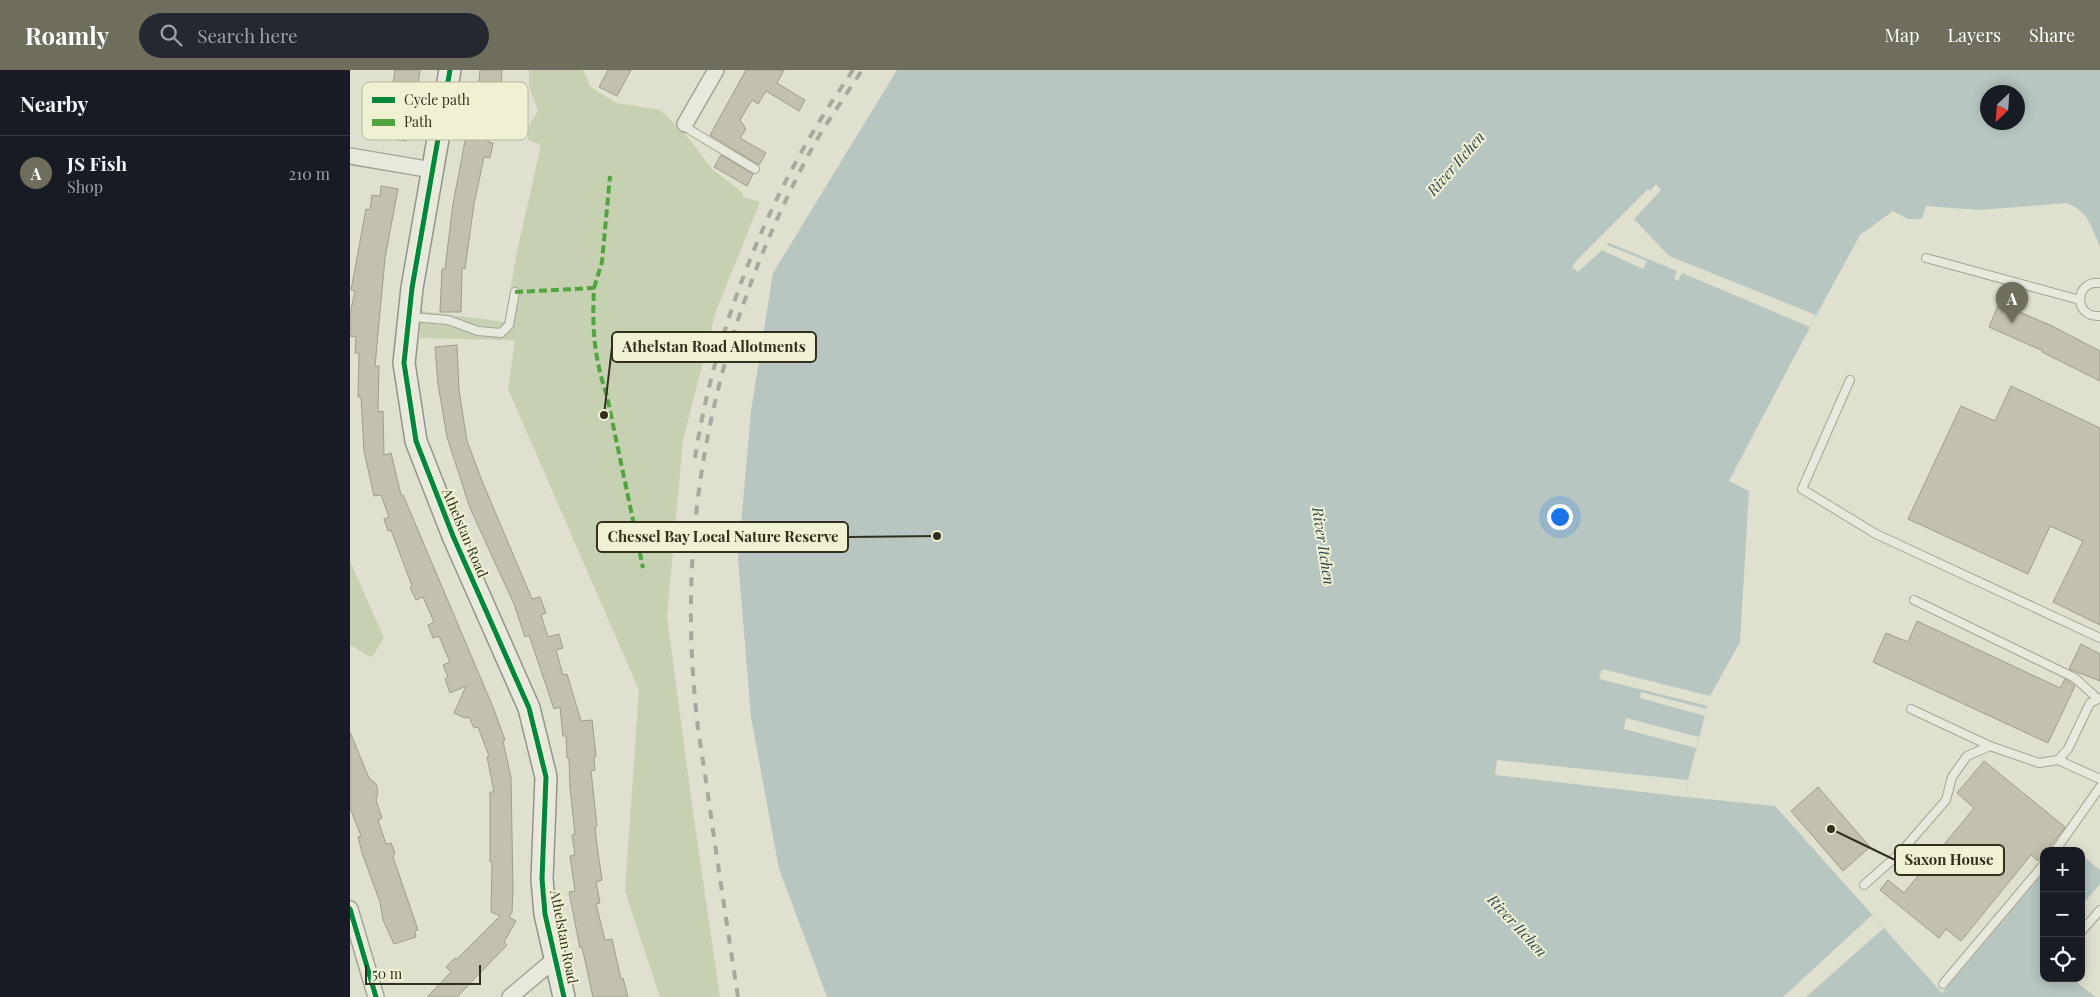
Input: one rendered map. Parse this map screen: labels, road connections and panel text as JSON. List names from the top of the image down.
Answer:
{
  "streets": {
    "street": ["Athelstan Road"]
  },
  "water": ["River Itchen"],
  "places": ["Athelstan Road Allotments", "Chessel Bay Local Nature Reserve", "Saxon House"],
  "legend": ["Cycle path", "Path"],
  "scale_bar": "50 m",
  "north": "bottom left",
  "page": {
    "header": "Roamly",
    "search": "Search here",
    "nav": ["Map", "Layers", "Share"],
    "heading": "Nearby",
    "list": [
      {
        "mark": "A",
        "name": "JS Fish",
        "note": "Shop",
        "value": "210 m"
      }
    ],
    "pins": "A",
    "map_buttons": ["+", "−"],
    "scale": "50 m"
  }
}
